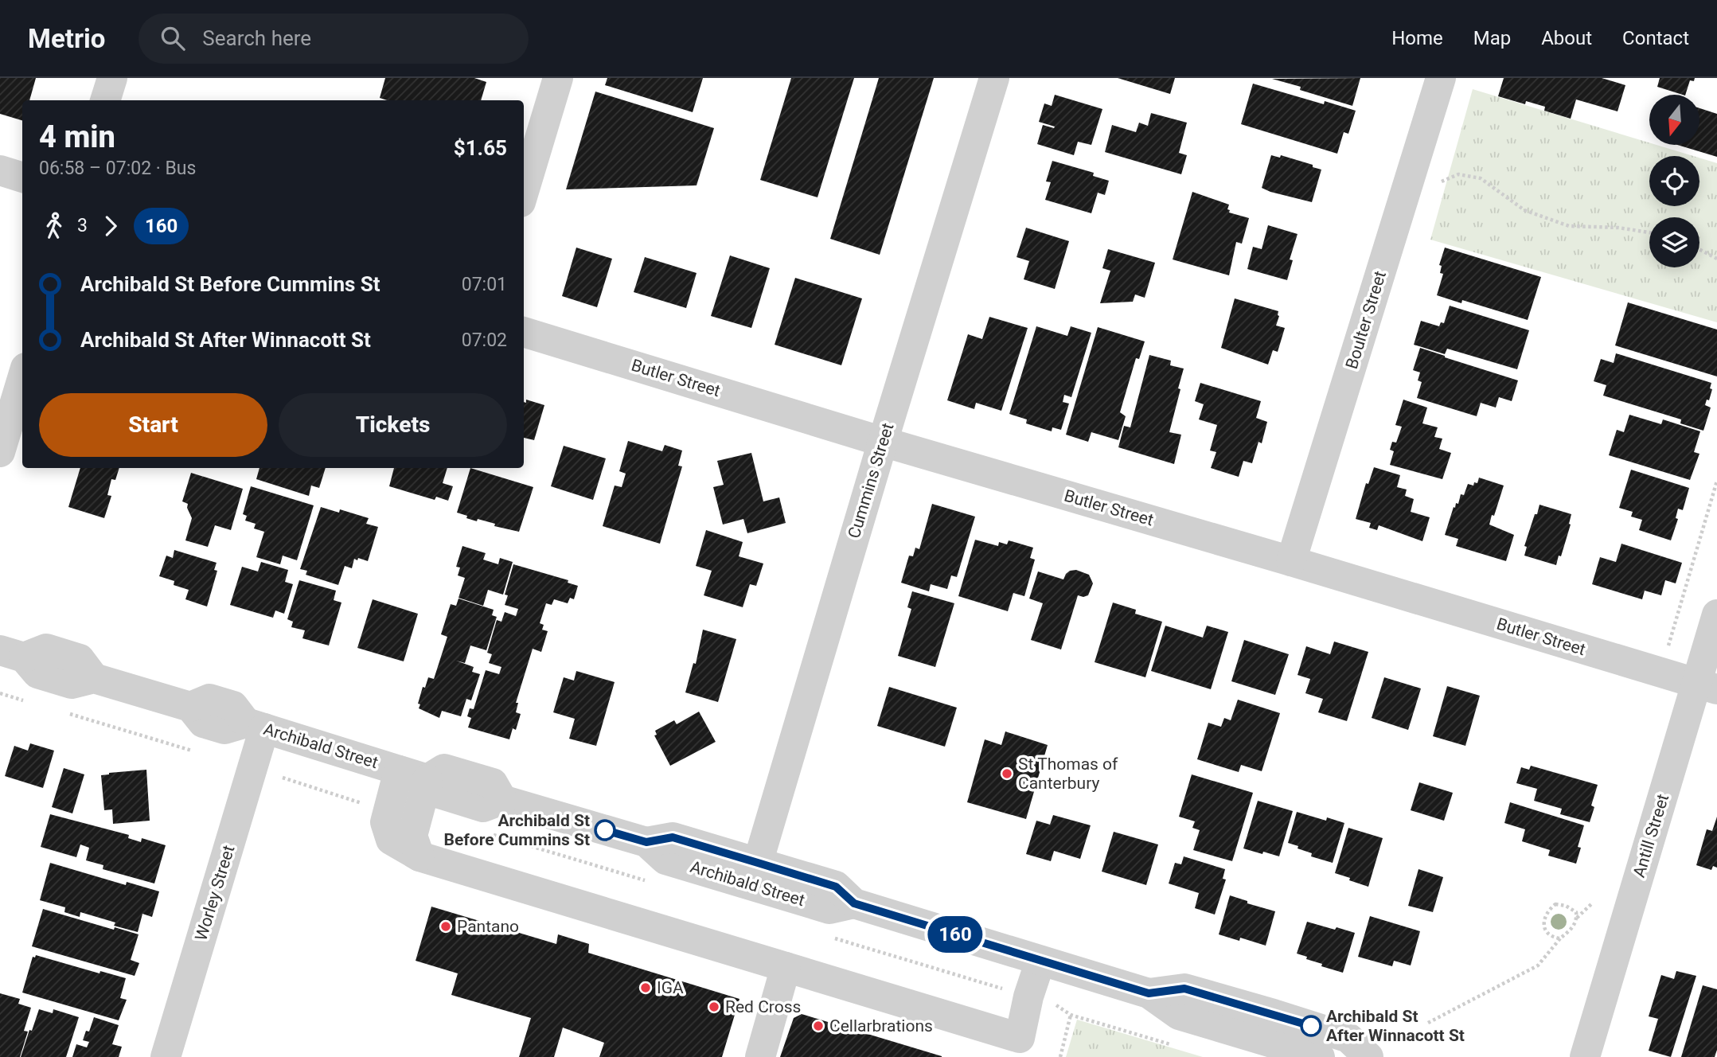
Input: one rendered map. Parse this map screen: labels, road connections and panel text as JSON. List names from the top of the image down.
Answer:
{
  "streets": {
    "street": [
      "Boulter Street",
      "Butler Street",
      "Cummins Street",
      "Archibald Street",
      "Antill Street",
      "Worley Street"
    ]
  },
  "crossings": [
    ["Boulter Street", "Butler Street"],
    ["Butler Street", "Cummins Street"],
    ["Butler Street", "Antill Street"],
    ["Cummins Street", "Archibald Street"],
    ["Archibald Street", "Worley Street"]
  ],
  "places": [
    "St Thomas of Canterbury",
    "Archibald St Before Cummins St",
    "Pantano",
    "IGA",
    "Red Cross",
    "Cellarbrations",
    "Archibald St After Winnacott St"
  ],
  "lines": ["bus line 160"],
  "north": "bottom",
  "page": {
    "header": "Metrio",
    "search": "Search here",
    "nav": [
      "Home",
      "Map",
      "About",
      "Contact"
    ],
    "on_map": "160",
    "heading": ["4 min", "06:58 – 07:02 · Bus", "$1.65"],
    "legs": ["3", "160"],
    "list": [
      {
        "name": "Archibald St Before Cummins St",
        "value": "07:01"
      },
      {
        "name": "Archibald St After Winnacott St",
        "value": "07:02"
      }
    ],
    "buttons": ["Start", "Tickets"]
  }
}
